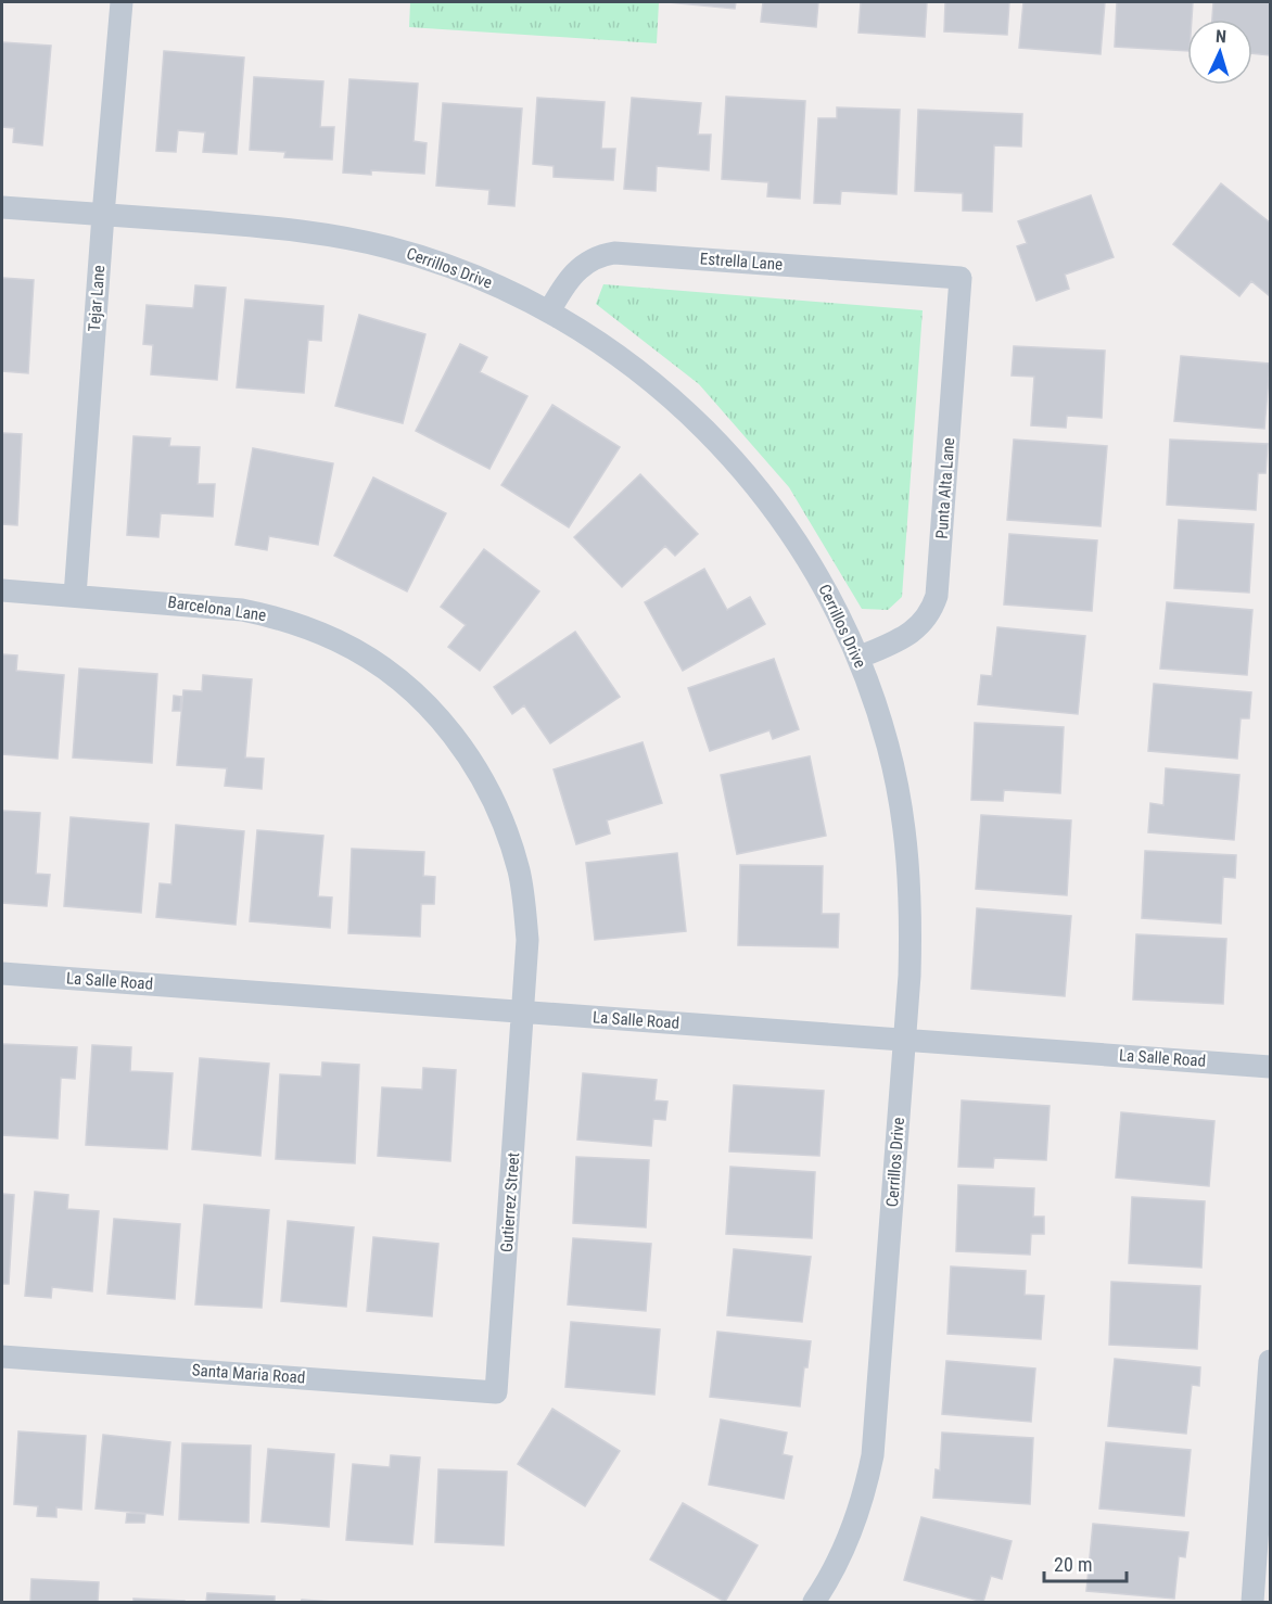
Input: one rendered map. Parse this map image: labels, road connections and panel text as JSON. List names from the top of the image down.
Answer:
{
  "streets": {
    "street": [
      "Estrella Lane",
      "Cerrillos Drive",
      "Tejar Lane",
      "Punta Alta Lane",
      "Barcelona Lane",
      "La Salle Road",
      "Gutierrez Street",
      "Santa Maria Road"
    ]
  },
  "crossings": [
    ["Estrella Lane", "Cerrillos Drive"],
    ["Estrella Lane", "Punta Alta Lane"],
    ["Cerrillos Drive", "Tejar Lane"],
    ["Cerrillos Drive", "Punta Alta Lane"],
    ["Cerrillos Drive", "La Salle Road"],
    ["Tejar Lane", "Barcelona Lane"],
    ["Barcelona Lane", "La Salle Road"],
    ["Barcelona Lane", "Gutierrez Street"],
    ["La Salle Road", "Gutierrez Street"],
    ["Gutierrez Street", "Santa Maria Road"]
  ],
  "scale_bar": "20 m",
  "north": "top"
}
